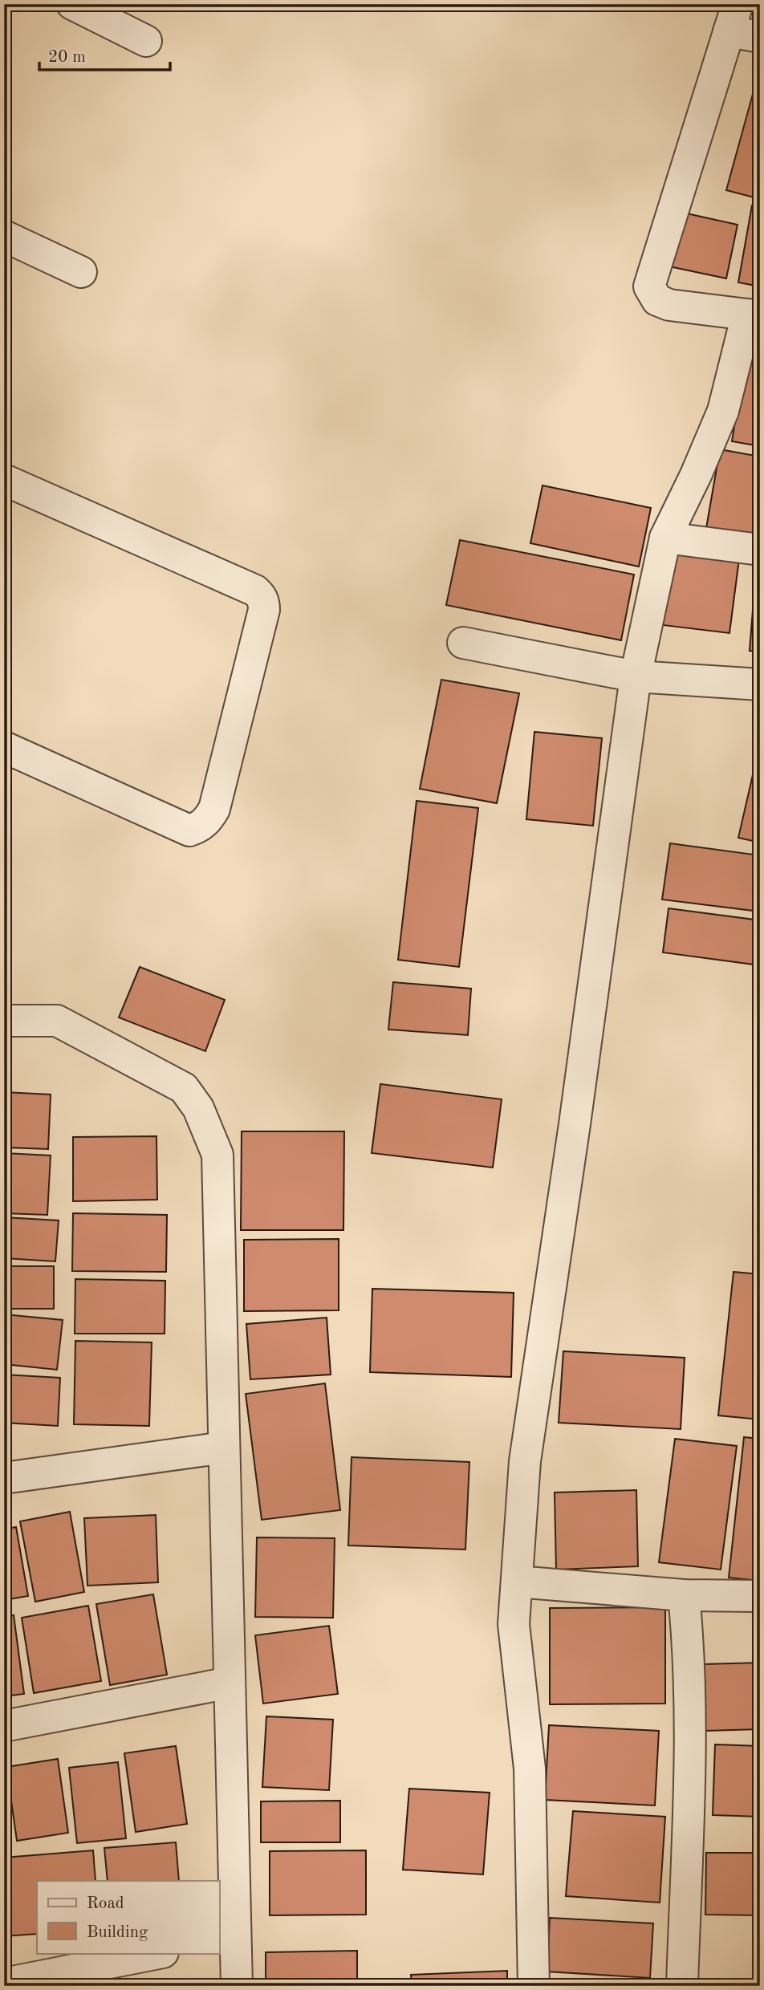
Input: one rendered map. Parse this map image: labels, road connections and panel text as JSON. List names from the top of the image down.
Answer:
{
  "legend": ["Road", "Building"],
  "scale_bar": "20 m"
}
